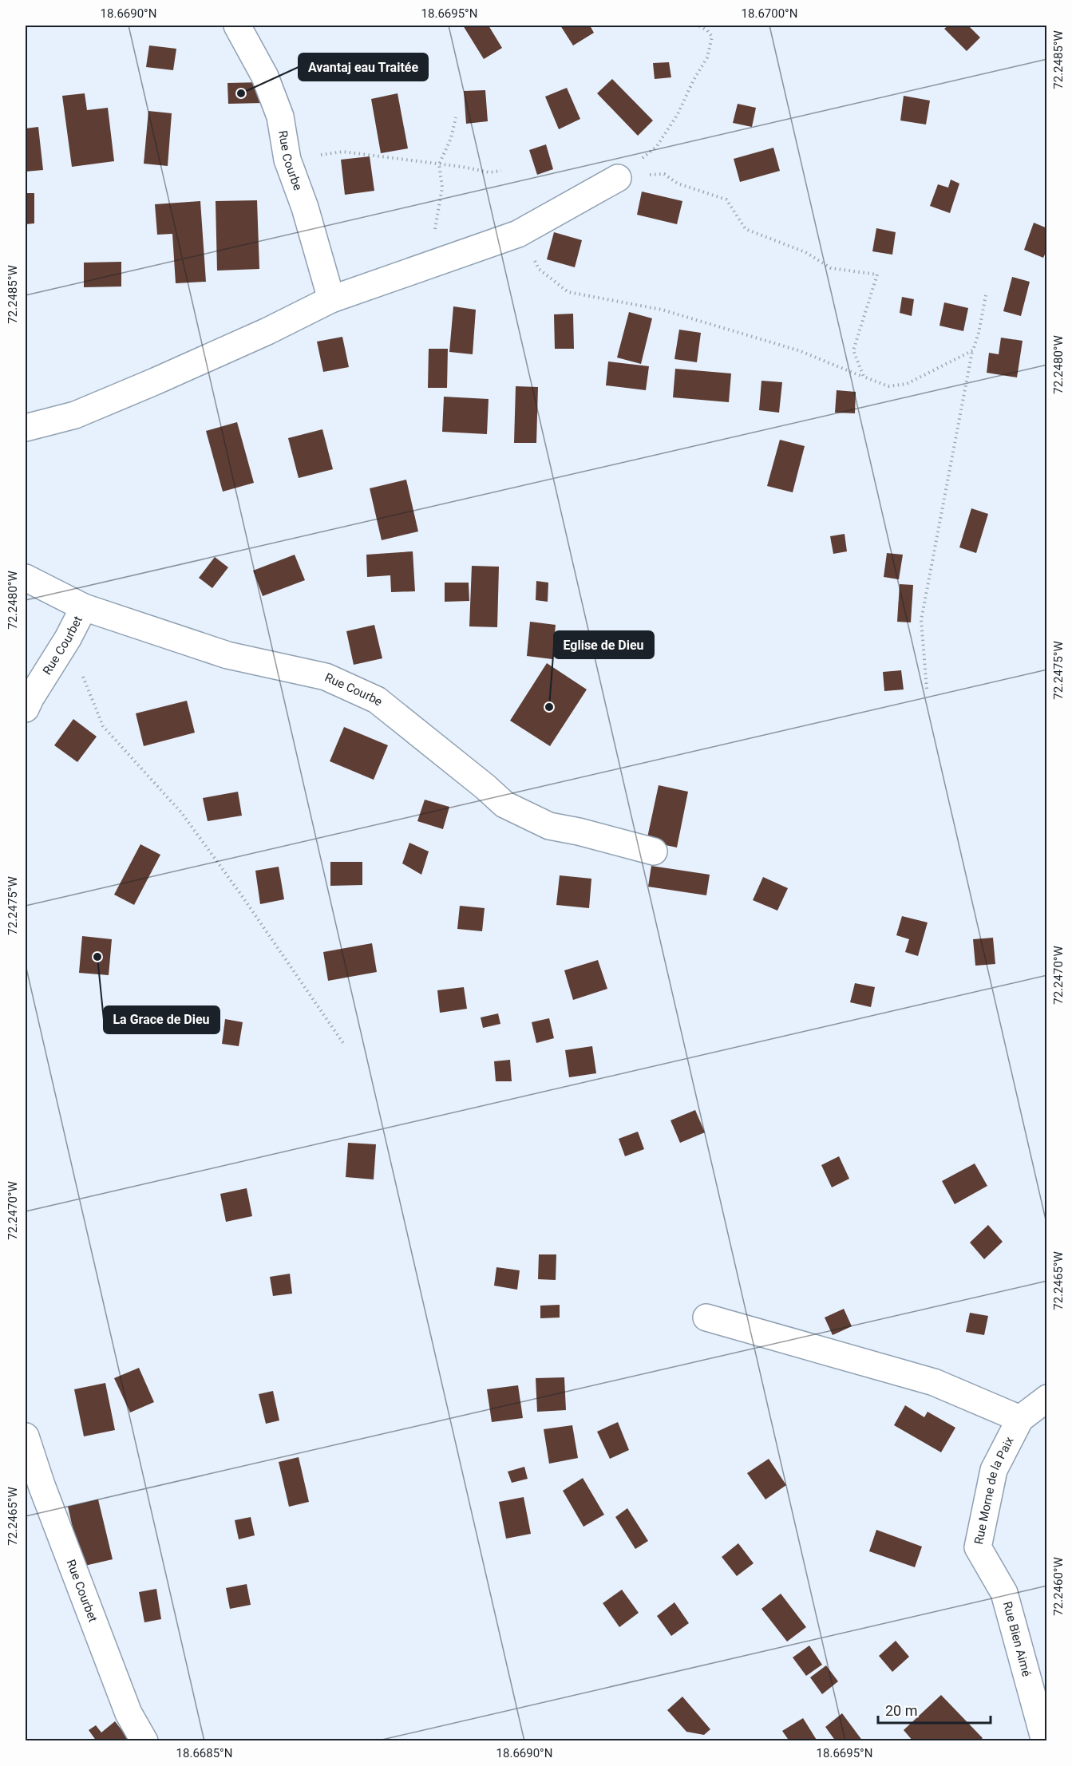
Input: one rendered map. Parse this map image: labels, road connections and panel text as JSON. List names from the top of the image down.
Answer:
{
  "streets": {
    "street": [
      "Rue Courbe",
      "Rue Courbet",
      "Rue Morne de la Paix",
      "Rue Bien Aimé"
    ]
  },
  "crossings": [
    ["Rue Courbe", "Rue Courbet"],
    ["Rue Morne de la Paix", "Rue Bien Aimé"]
  ],
  "places": ["Avantaj eau Traitée", "Eglise de Dieu", "La Grace de Dieu"],
  "scale_bar": "20 m",
  "coordinates": [
    "18.6690°N",
    "18.6695°N",
    "18.6700°N",
    "72.2485°W",
    "72.2480°W",
    "72.2475°W",
    "72.2470°W",
    "72.2465°W",
    "72.2460°W",
    "18.6685°N"
  ]
}
